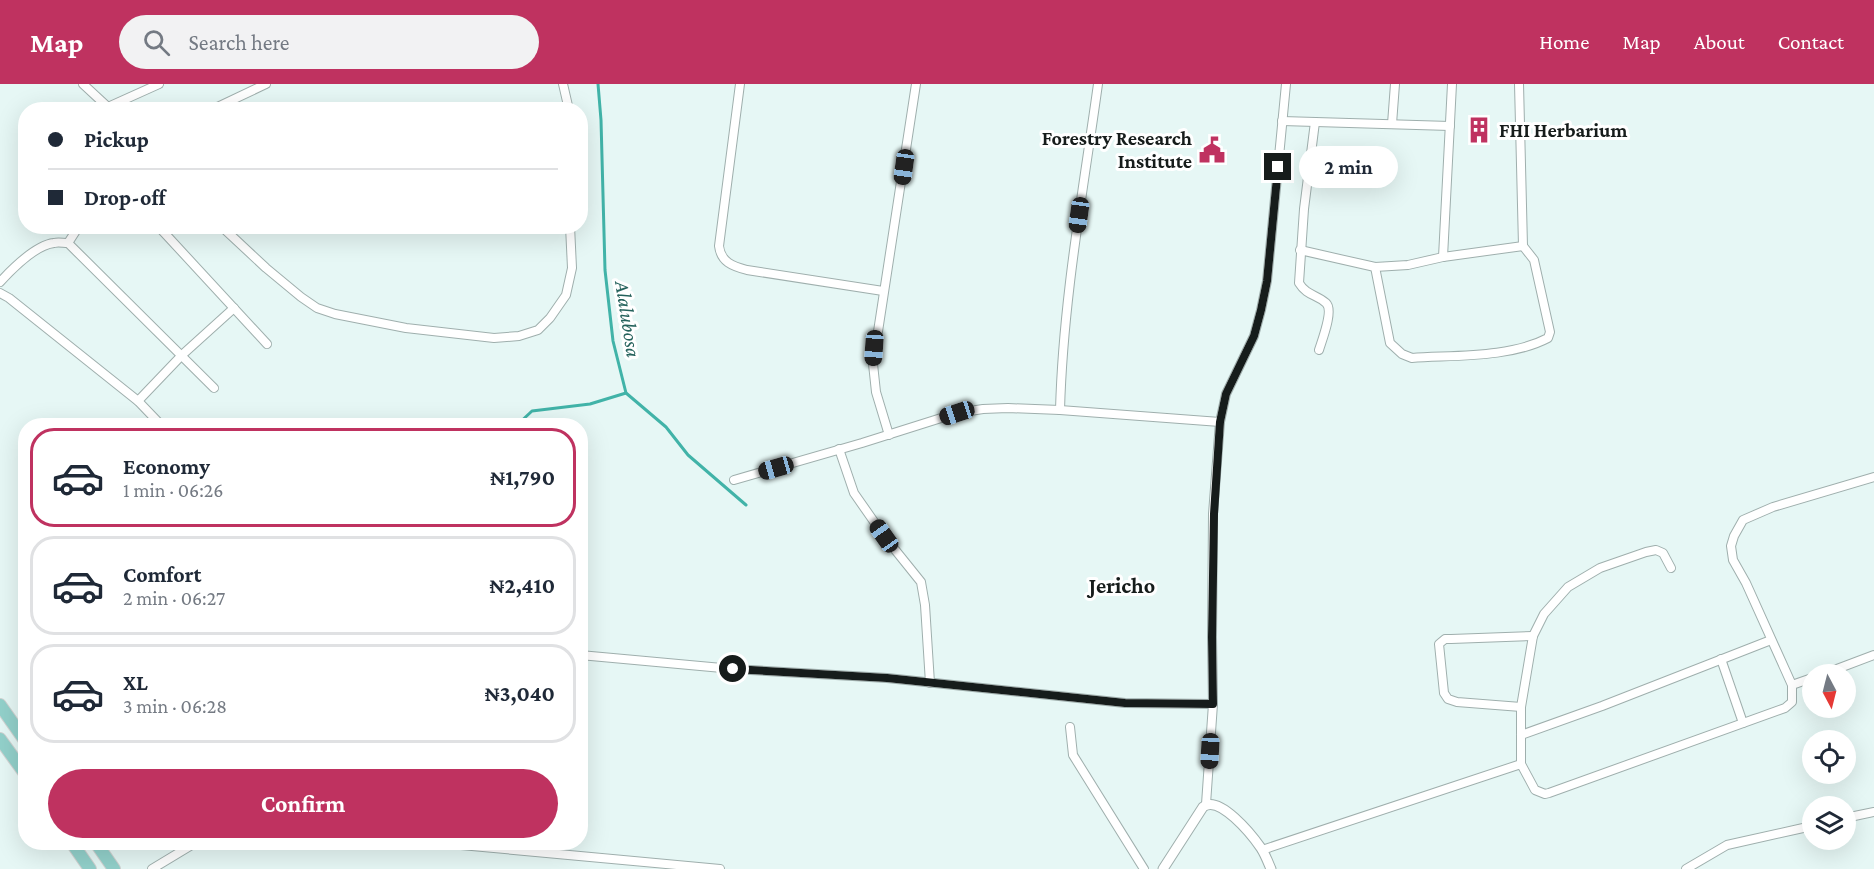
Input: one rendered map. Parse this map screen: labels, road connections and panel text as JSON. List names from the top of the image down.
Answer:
{
  "districts": ["Jericho"],
  "water": ["Alalubosa"],
  "places": {
    "building": ["FHI Herbarium"],
    "public building": ["Forestry Research Institute"]
  },
  "north": "bottom",
  "page": {
    "header": "Map",
    "search": "Search here",
    "nav": [
      "Home",
      "Map",
      "About",
      "Contact"
    ],
    "banner": ["Pickup", "Drop-off"],
    "bubble": "2 min",
    "list": [
      {
        "name": "Economy",
        "note": "1 min · 06:26",
        "value": "₦1,790"
      },
      {
        "name": "Comfort",
        "note": "2 min · 06:27",
        "value": "₦2,410"
      },
      {
        "name": "XL",
        "note": "3 min · 06:28",
        "value": "₦3,040"
      }
    ],
    "buttons": "Confirm"
  }
}
